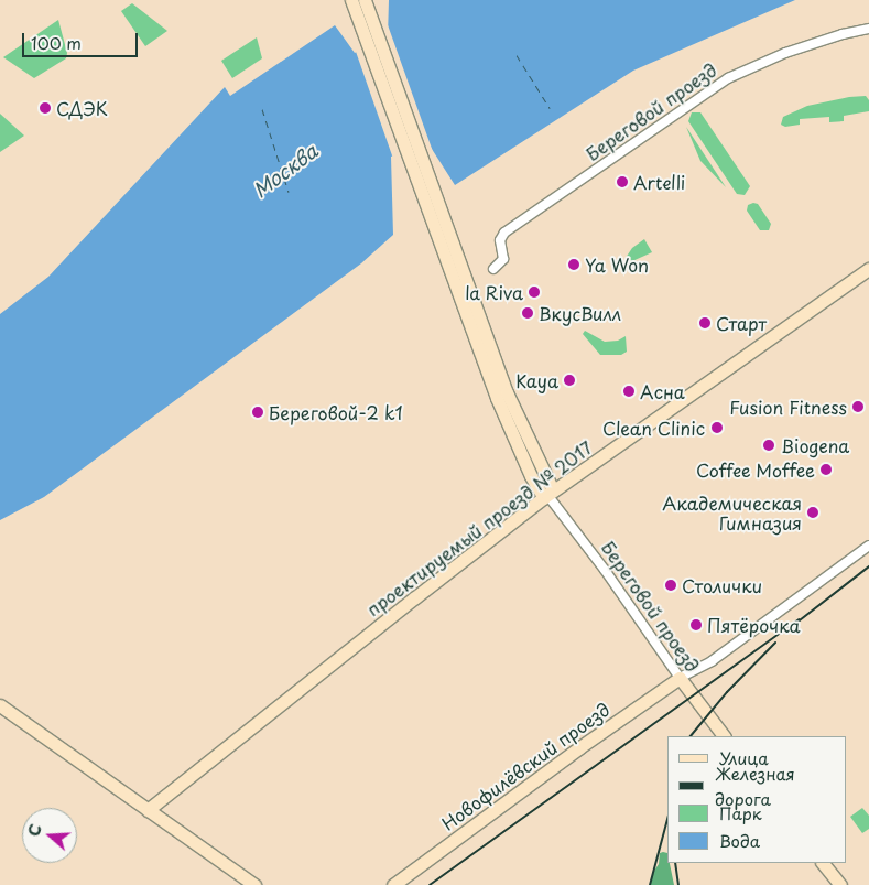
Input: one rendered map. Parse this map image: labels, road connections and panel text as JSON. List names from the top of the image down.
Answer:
{
  "streets": {
    "street": ["Береговой проезд", "проектируемый проезд № 2017", "Новофилёвский проезд"]
  },
  "crossings": [
    ["Береговой проезд", "проектируемый проезд № 2017"],
    ["Береговой проезд", "Новофилёвский проезд"]
  ],
  "water": ["Москва"],
  "places": [
    "СДЭК",
    "Artelli",
    "Ya Won",
    "la Riva",
    "ВкусВилл",
    "Старт",
    "Kaya",
    "Асна",
    "Fusion Fitness",
    "Береговой-2 k1",
    "Clean Clinic",
    "Biogena",
    "Coffee Moffee",
    "Академическая Гимназия",
    "Столички",
    "Пятёрочка"
  ],
  "legend": [
    "Улица",
    "Железная дорога",
    "Парк",
    "Вода"
  ],
  "scale_bar": "100 m",
  "north": "left"
}
